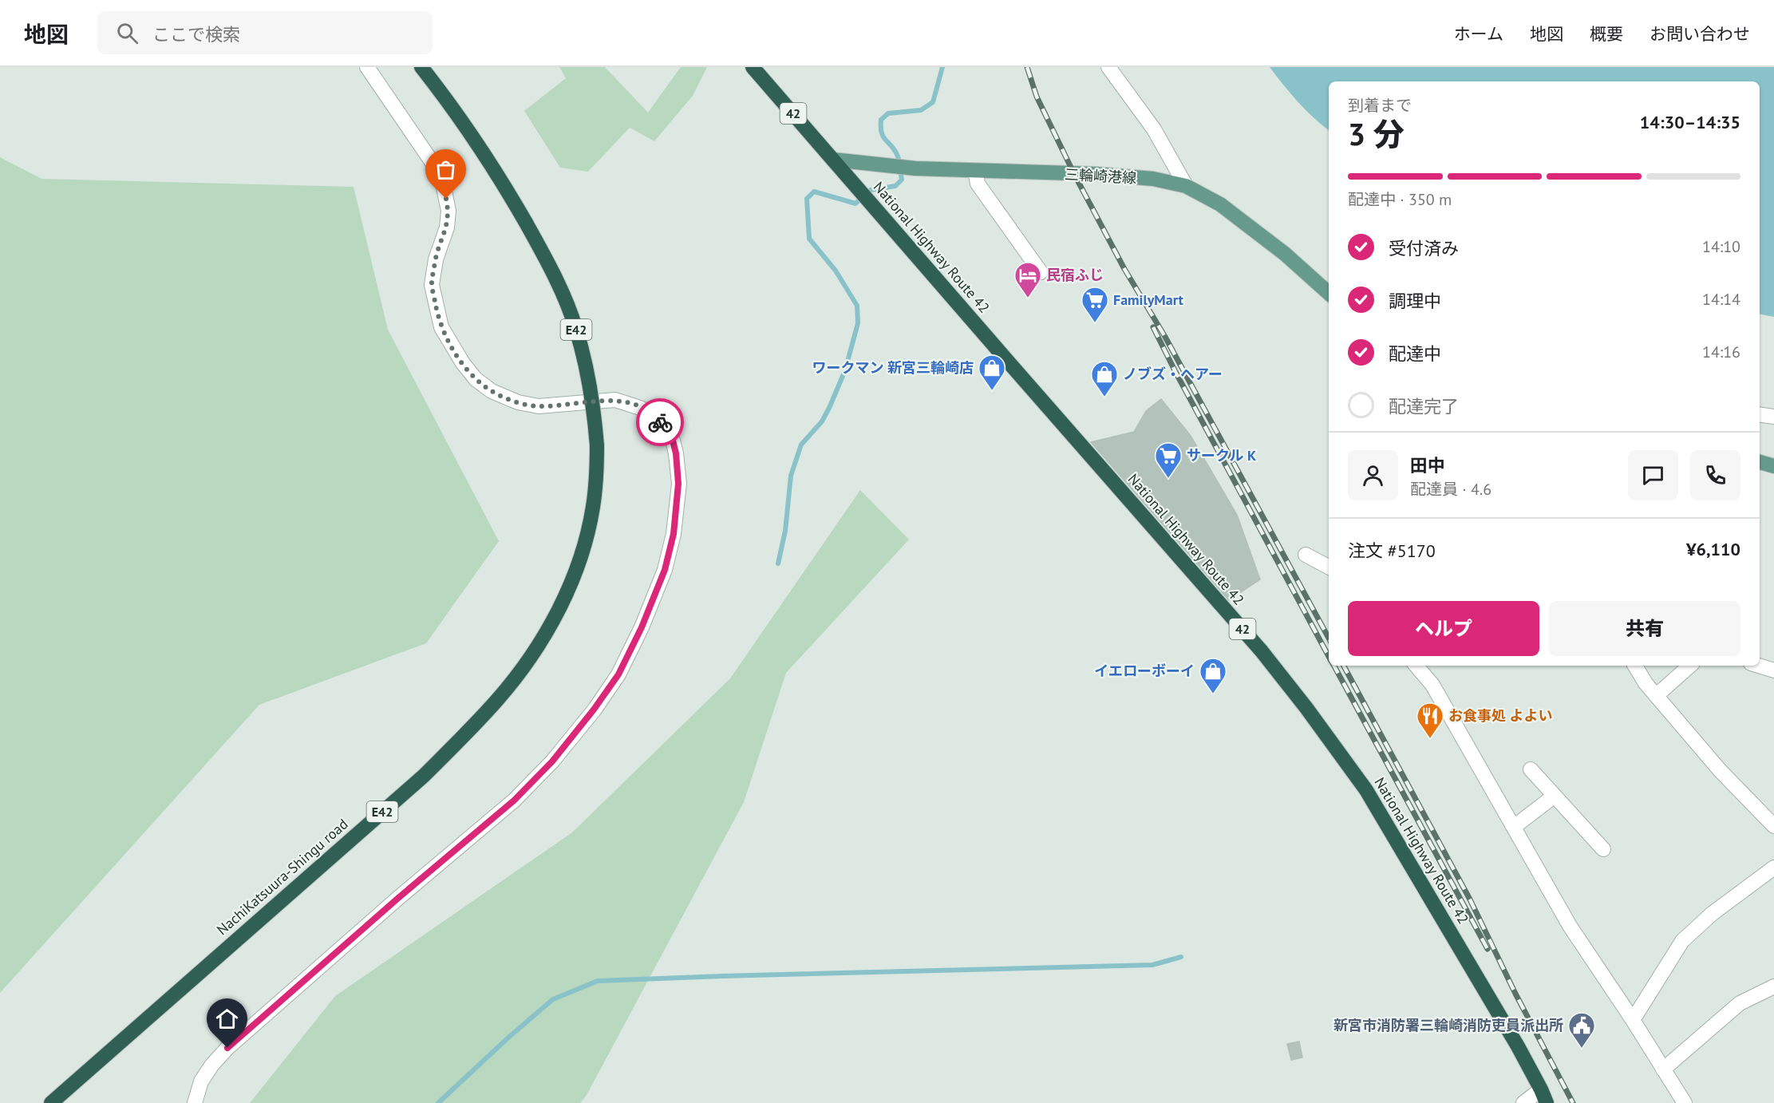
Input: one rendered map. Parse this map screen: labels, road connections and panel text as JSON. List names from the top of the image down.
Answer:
{
  "streets": {
    "highway": [
      "42",
      "National Highway Route 42",
      "E42",
      "NachiKatsuura-Shingu road"
    ],
    "main road": ["三輪崎港線"]
  },
  "crossings": [
    ["三輪崎港線", "National Highway Route 42"]
  ],
  "places": {
    "hotel": ["民宿ふじ"],
    "supermarket": ["FamilyMart", "サークル K"],
    "shop": ["ワークマン 新宮三輪崎店", "ノブズ・ヘアー", "イエローボーイ"],
    "restaurant": ["お食事処 よよい"],
    "public building": ["新宮市消防署三輪崎消防吏員派出所"]
  },
  "page": {
    "header": "地図",
    "search": "ここで検索",
    "nav": [
      "ホーム",
      "地図",
      "概要",
      "お問い合わせ"
    ],
    "heading": ["3 分", "到着まで", "14:30–14:35"],
    "panel": [
      "田中",
      "配達員 · 4.6",
      "注文 #5170",
      "¥6,110"
    ],
    "bar": "配達中 · 350 m",
    "list": [
      ["受付済み", "14:10"],
      ["調理中", "14:14"],
      ["配達中", "14:16"],
      "配達完了"
    ],
    "buttons": ["ヘルプ", "共有"]
  }
}
